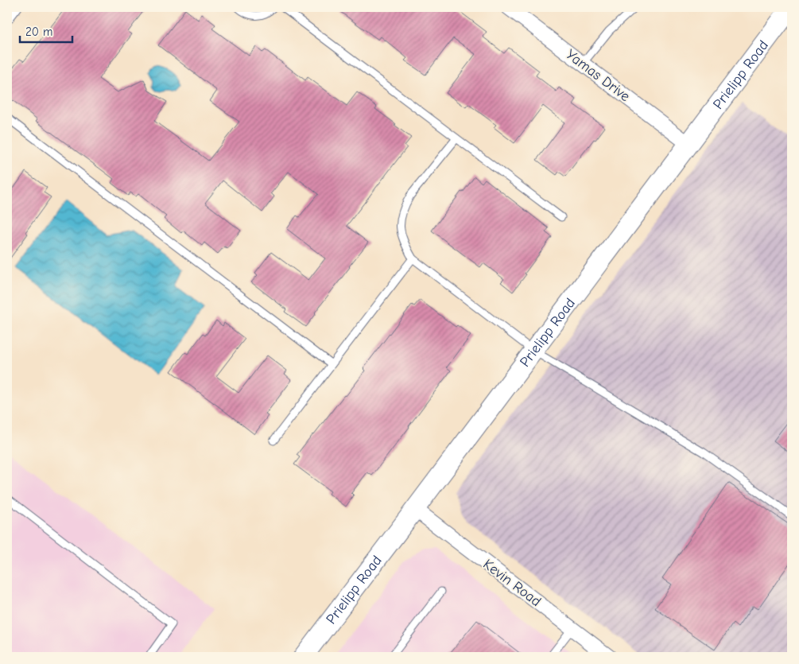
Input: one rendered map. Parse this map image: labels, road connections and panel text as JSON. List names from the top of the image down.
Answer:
{
  "streets": {
    "street": ["Prielipp Road", "Yamas Drive", "Kevin Road"]
  },
  "crossings": [
    ["Prielipp Road", "Yamas Drive"],
    ["Prielipp Road", "Kevin Road"]
  ],
  "scale_bar": "20 m"
}
